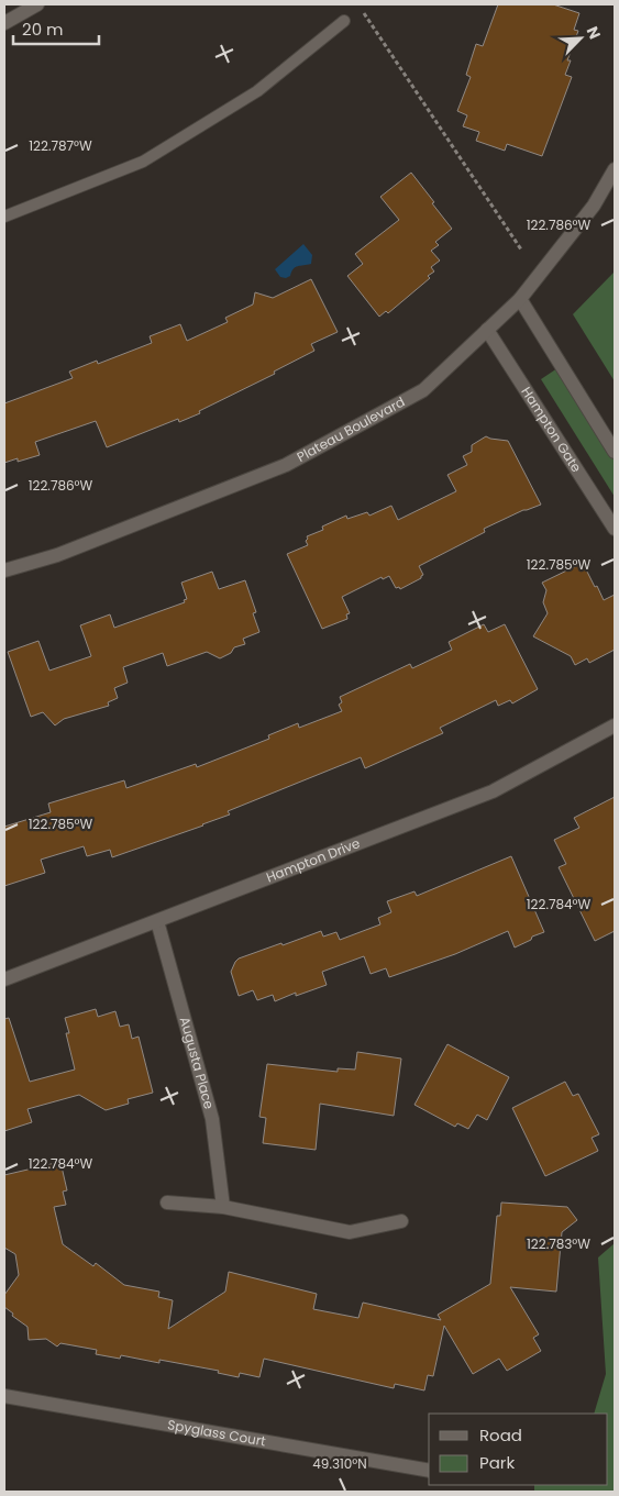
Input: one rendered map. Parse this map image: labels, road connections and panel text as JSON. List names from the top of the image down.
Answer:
{
  "streets": {
    "street": [
      "Plateau Boulevard",
      "Hampton Gate",
      "Hampton Drive",
      "Augusta Place",
      "Spyglass Court"
    ]
  },
  "crossings": [
    ["Plateau Boulevard", "Hampton Gate"],
    ["Hampton Drive", "Augusta Place"]
  ],
  "legend": ["Road", "Park"],
  "scale_bar": "20 m",
  "north": "top right",
  "coordinates": [
    "122.787°W",
    "122.786°W",
    "122.785°W",
    "122.784°W",
    "122.783°W",
    "49.310°N"
  ]
}
